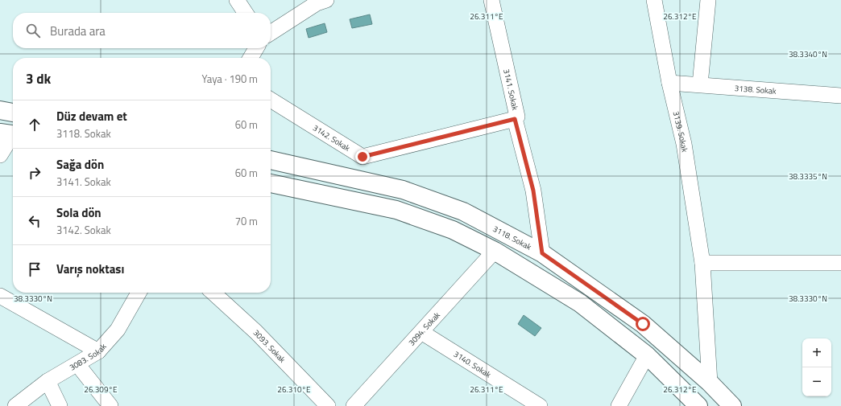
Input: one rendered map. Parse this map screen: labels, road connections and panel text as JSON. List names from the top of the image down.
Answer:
{
  "streets": {
    "main road": ["3118. Sokak"],
    "street": [
      "3141. Sokak",
      "3138. Sokak",
      "3139. Sokak",
      "3142. Sokak",
      "3094. Sokak",
      "3093. Sokak",
      "3083. Sokak",
      "3140. Sokak"
    ]
  },
  "crossings": [
    ["3141. Sokak", "3142. Sokak"],
    ["3141. Sokak", "3118. Sokak"],
    ["3138. Sokak", "3139. Sokak"],
    ["3139. Sokak", "3118. Sokak"],
    ["3094. Sokak", "3140. Sokak"]
  ],
  "page": {
    "search": "Burada ara",
    "heading": ["3 dk", "Yaya · 190 m"],
    "list": [
      ["Düz devam et", "3118. Sokak", "60 m"],
      ["Sağa dön", "3141. Sokak", "60 m"],
      ["Sola dön", "3142. Sokak", "70 m"],
      "Varış noktası"
    ],
    "map_buttons": ["+", "−"]
  },
  "coordinates": [
    "26.311°E",
    "26.312°E",
    "38.3340°N",
    "38.3335°N",
    "38.3330°N",
    "26.309°E",
    "26.310°E"
  ]
}
